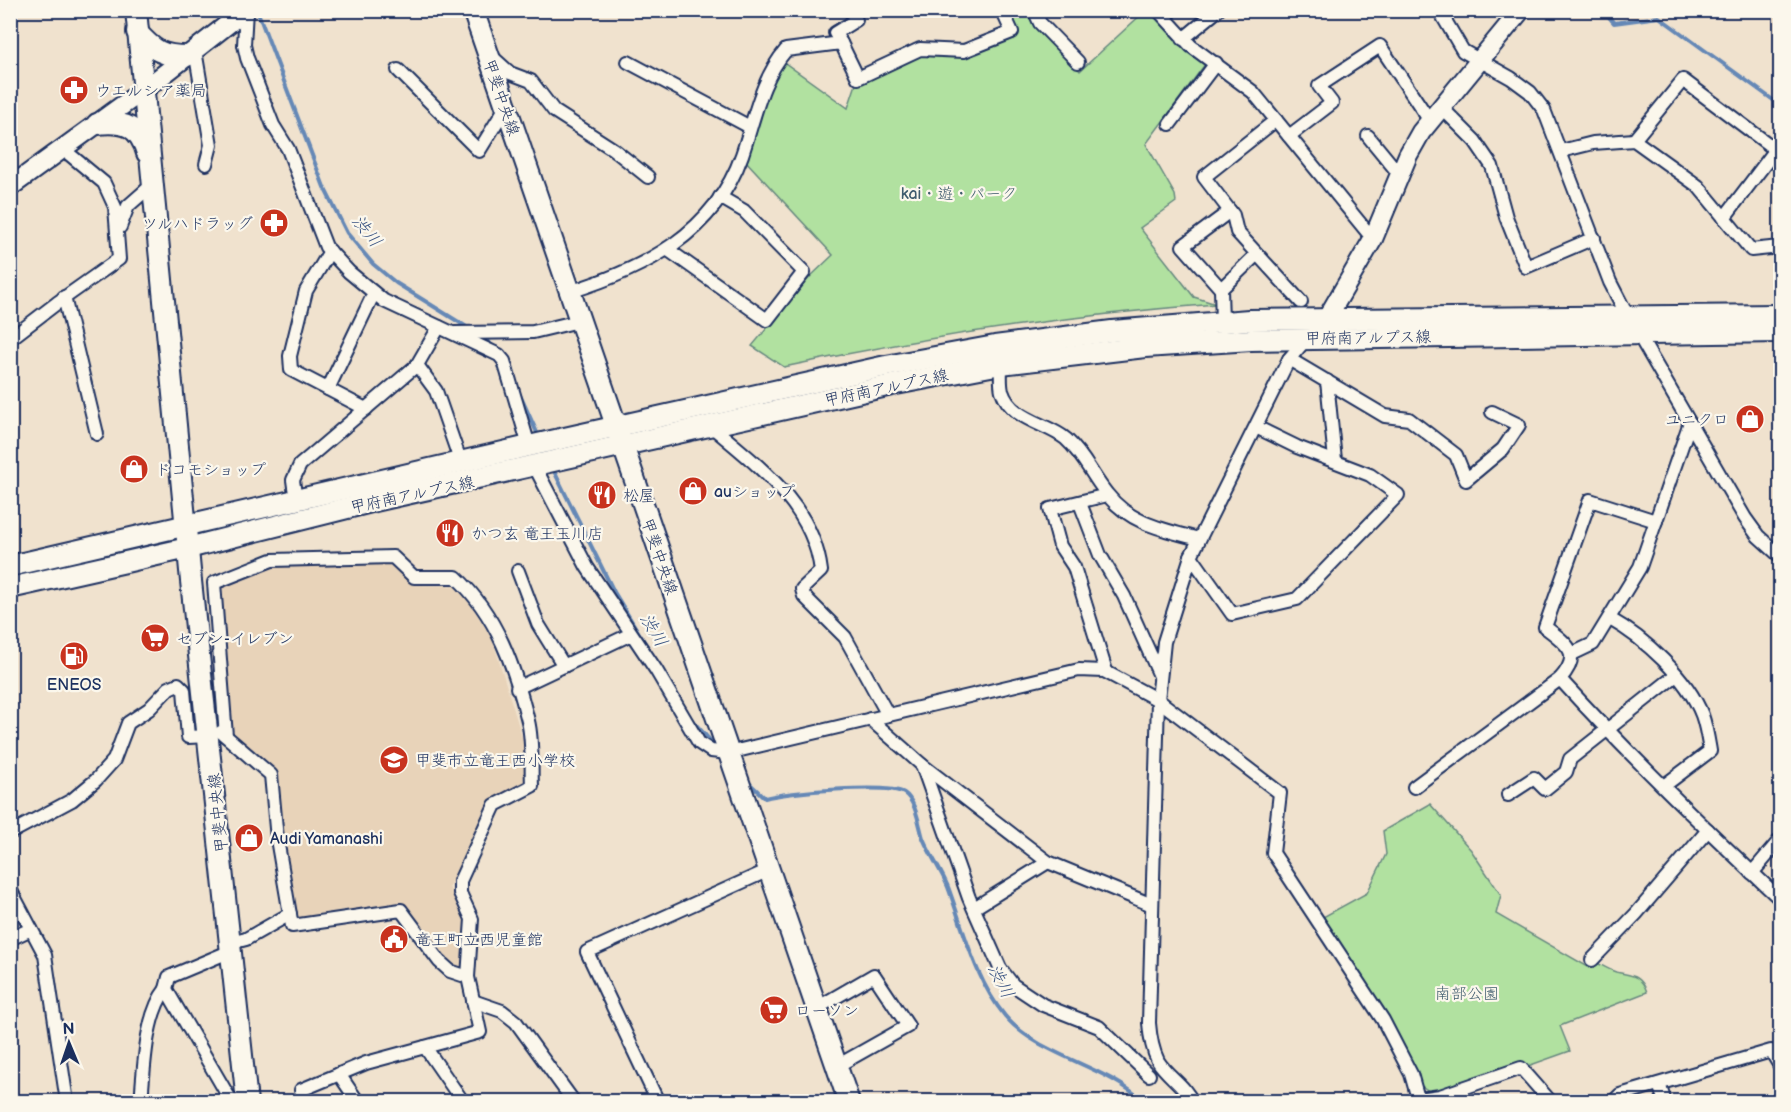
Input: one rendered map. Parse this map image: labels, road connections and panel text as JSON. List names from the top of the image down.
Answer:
{
  "streets": {
    "main road": ["甲斐中央線", "甲府南アルプス線"]
  },
  "crossings": [
    ["甲斐中央線", "甲府南アルプス線"]
  ],
  "water": ["渋川"],
  "parks": ["kai・遊・パーク", "南部公園"],
  "places": {
    "pharmacy": ["ウエルシア薬局", "ツルハドラッグ"],
    "shop": [
      "ユニクロ",
      "ドコモショップ",
      "auショップ",
      "Audi Yamanashi"
    ],
    "restaurant": ["松屋", "かつ玄 竜王玉川店"],
    "supermarket": ["セブン-イレブン", "ローソン"],
    "fuel station": ["ENEOS"],
    "school or university": ["甲斐市立竜王西小学校"],
    "public building": ["竜王町立西児童館"]
  },
  "north": "top"
}
